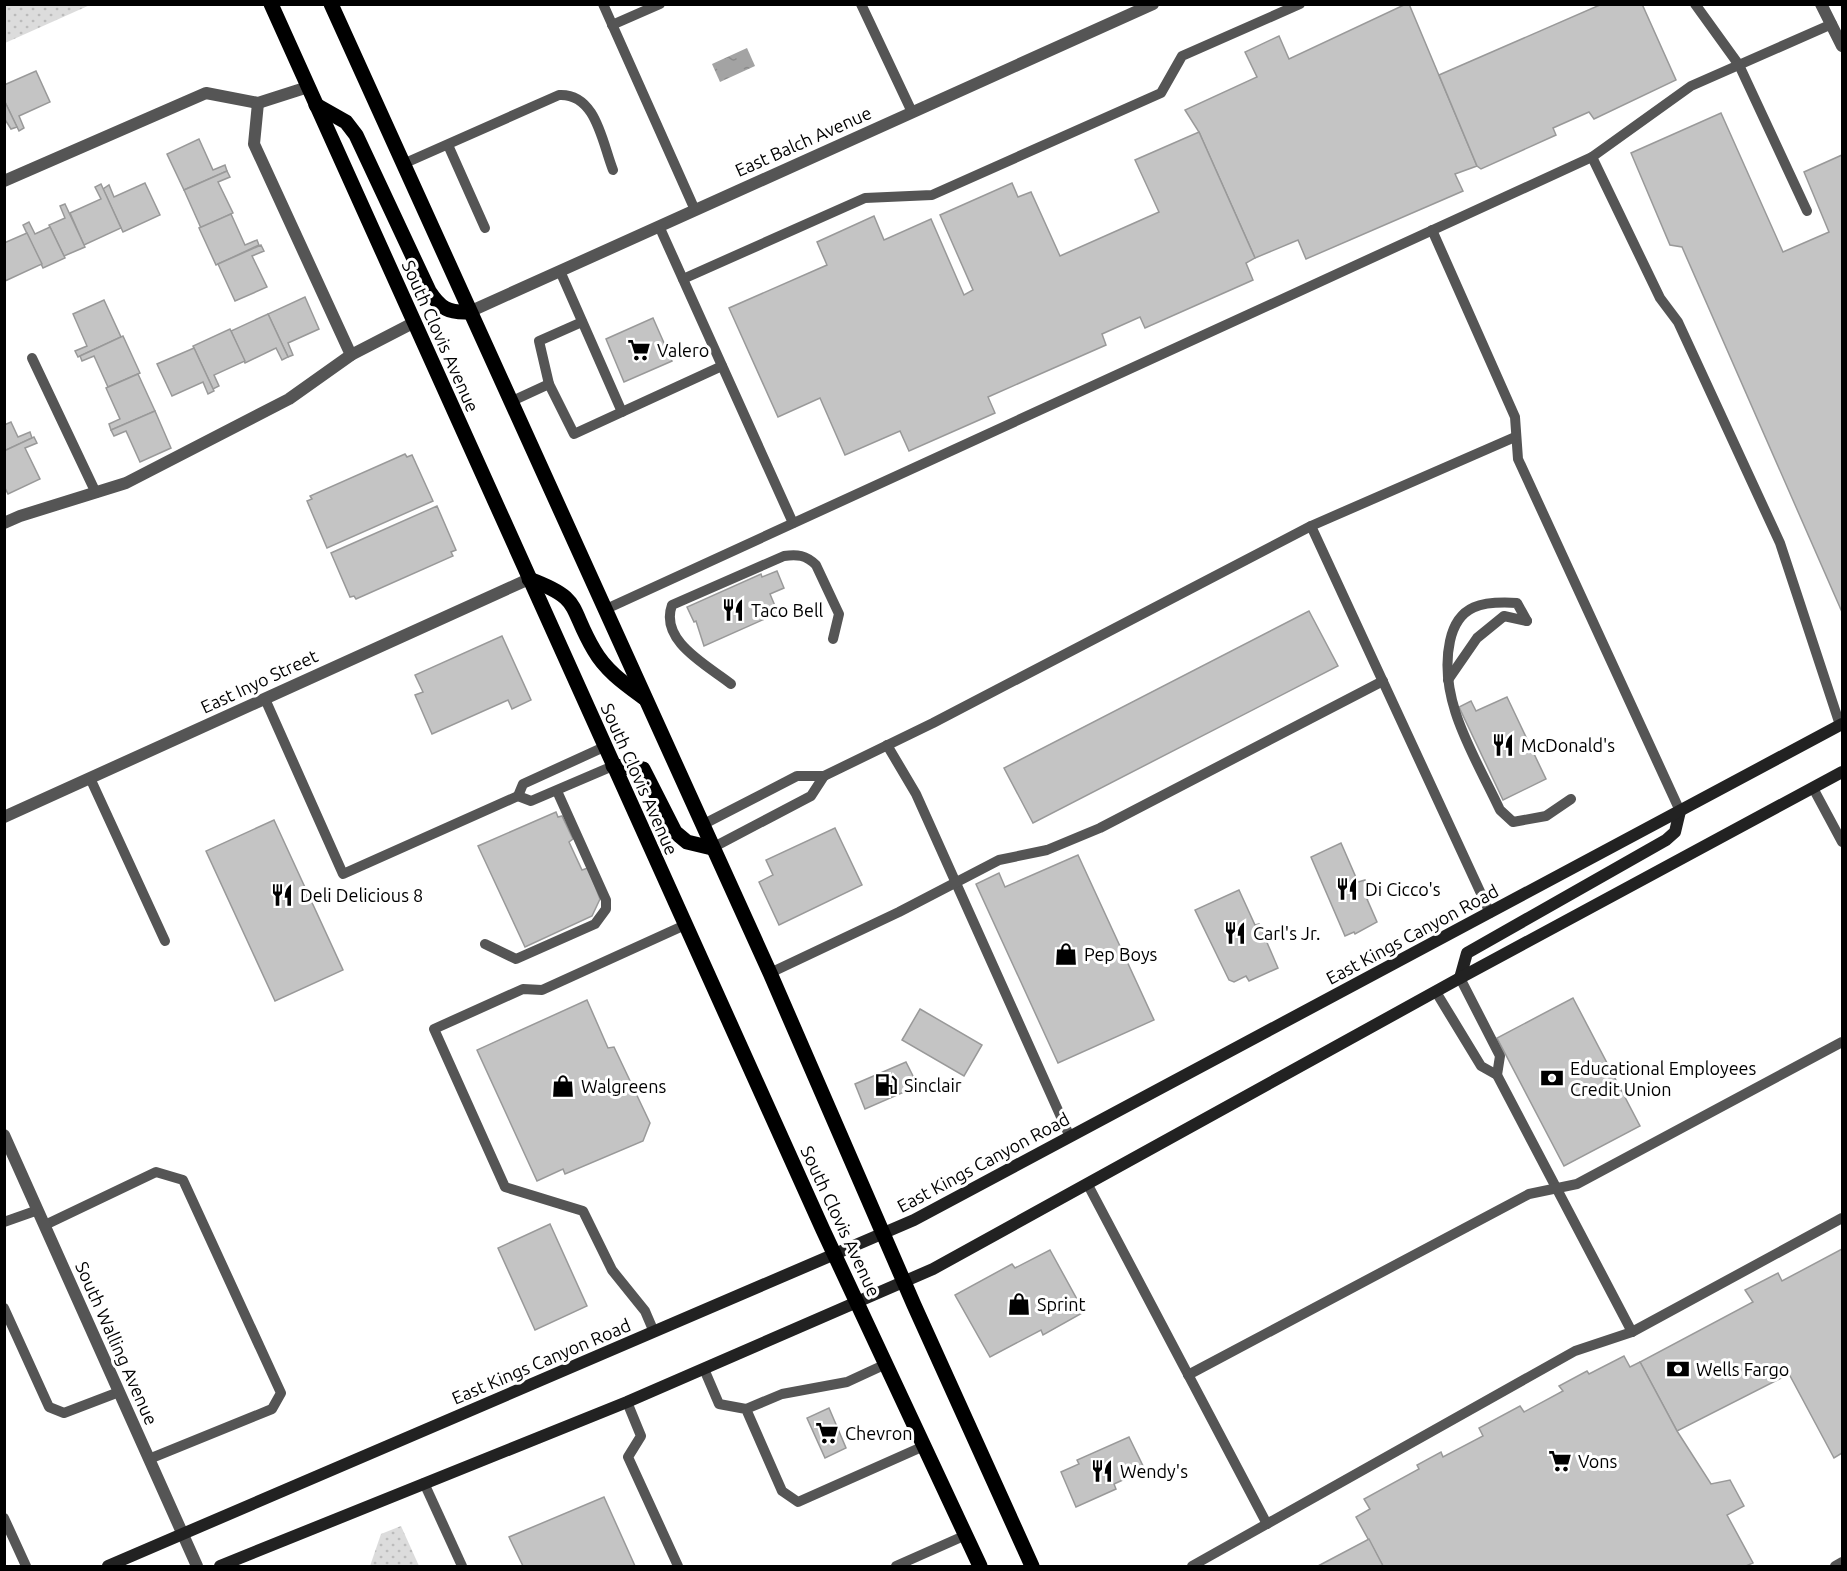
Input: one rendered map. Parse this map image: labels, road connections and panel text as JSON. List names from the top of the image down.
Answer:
{
  "streets": {
    "main road": ["South Clovis Avenue", "East Kings Canyon Road"],
    "street": ["East Balch Avenue", "East Inyo Street", "South Walling Avenue"]
  },
  "crossings": [
    ["East Balch Avenue", "South Clovis Avenue"],
    ["South Clovis Avenue", "East Inyo Street"],
    ["South Clovis Avenue", "East Kings Canyon Road"],
    ["East Kings Canyon Road", "South Walling Avenue"]
  ],
  "places": {
    "supermarket": ["Valero", "Chevron", "Vons"],
    "restaurant": [
      "Taco Bell",
      "McDonald's",
      "Di Cicco's",
      "Deli Delicious 8",
      "Carl's Jr.",
      "Wendy's"
    ],
    "shop": ["Pep Boys", "Walgreens", "Sprint"],
    "bank": ["Educational Employees Credit Union", "Wells Fargo"],
    "fuel station": ["Sinclair"]
  }
}
